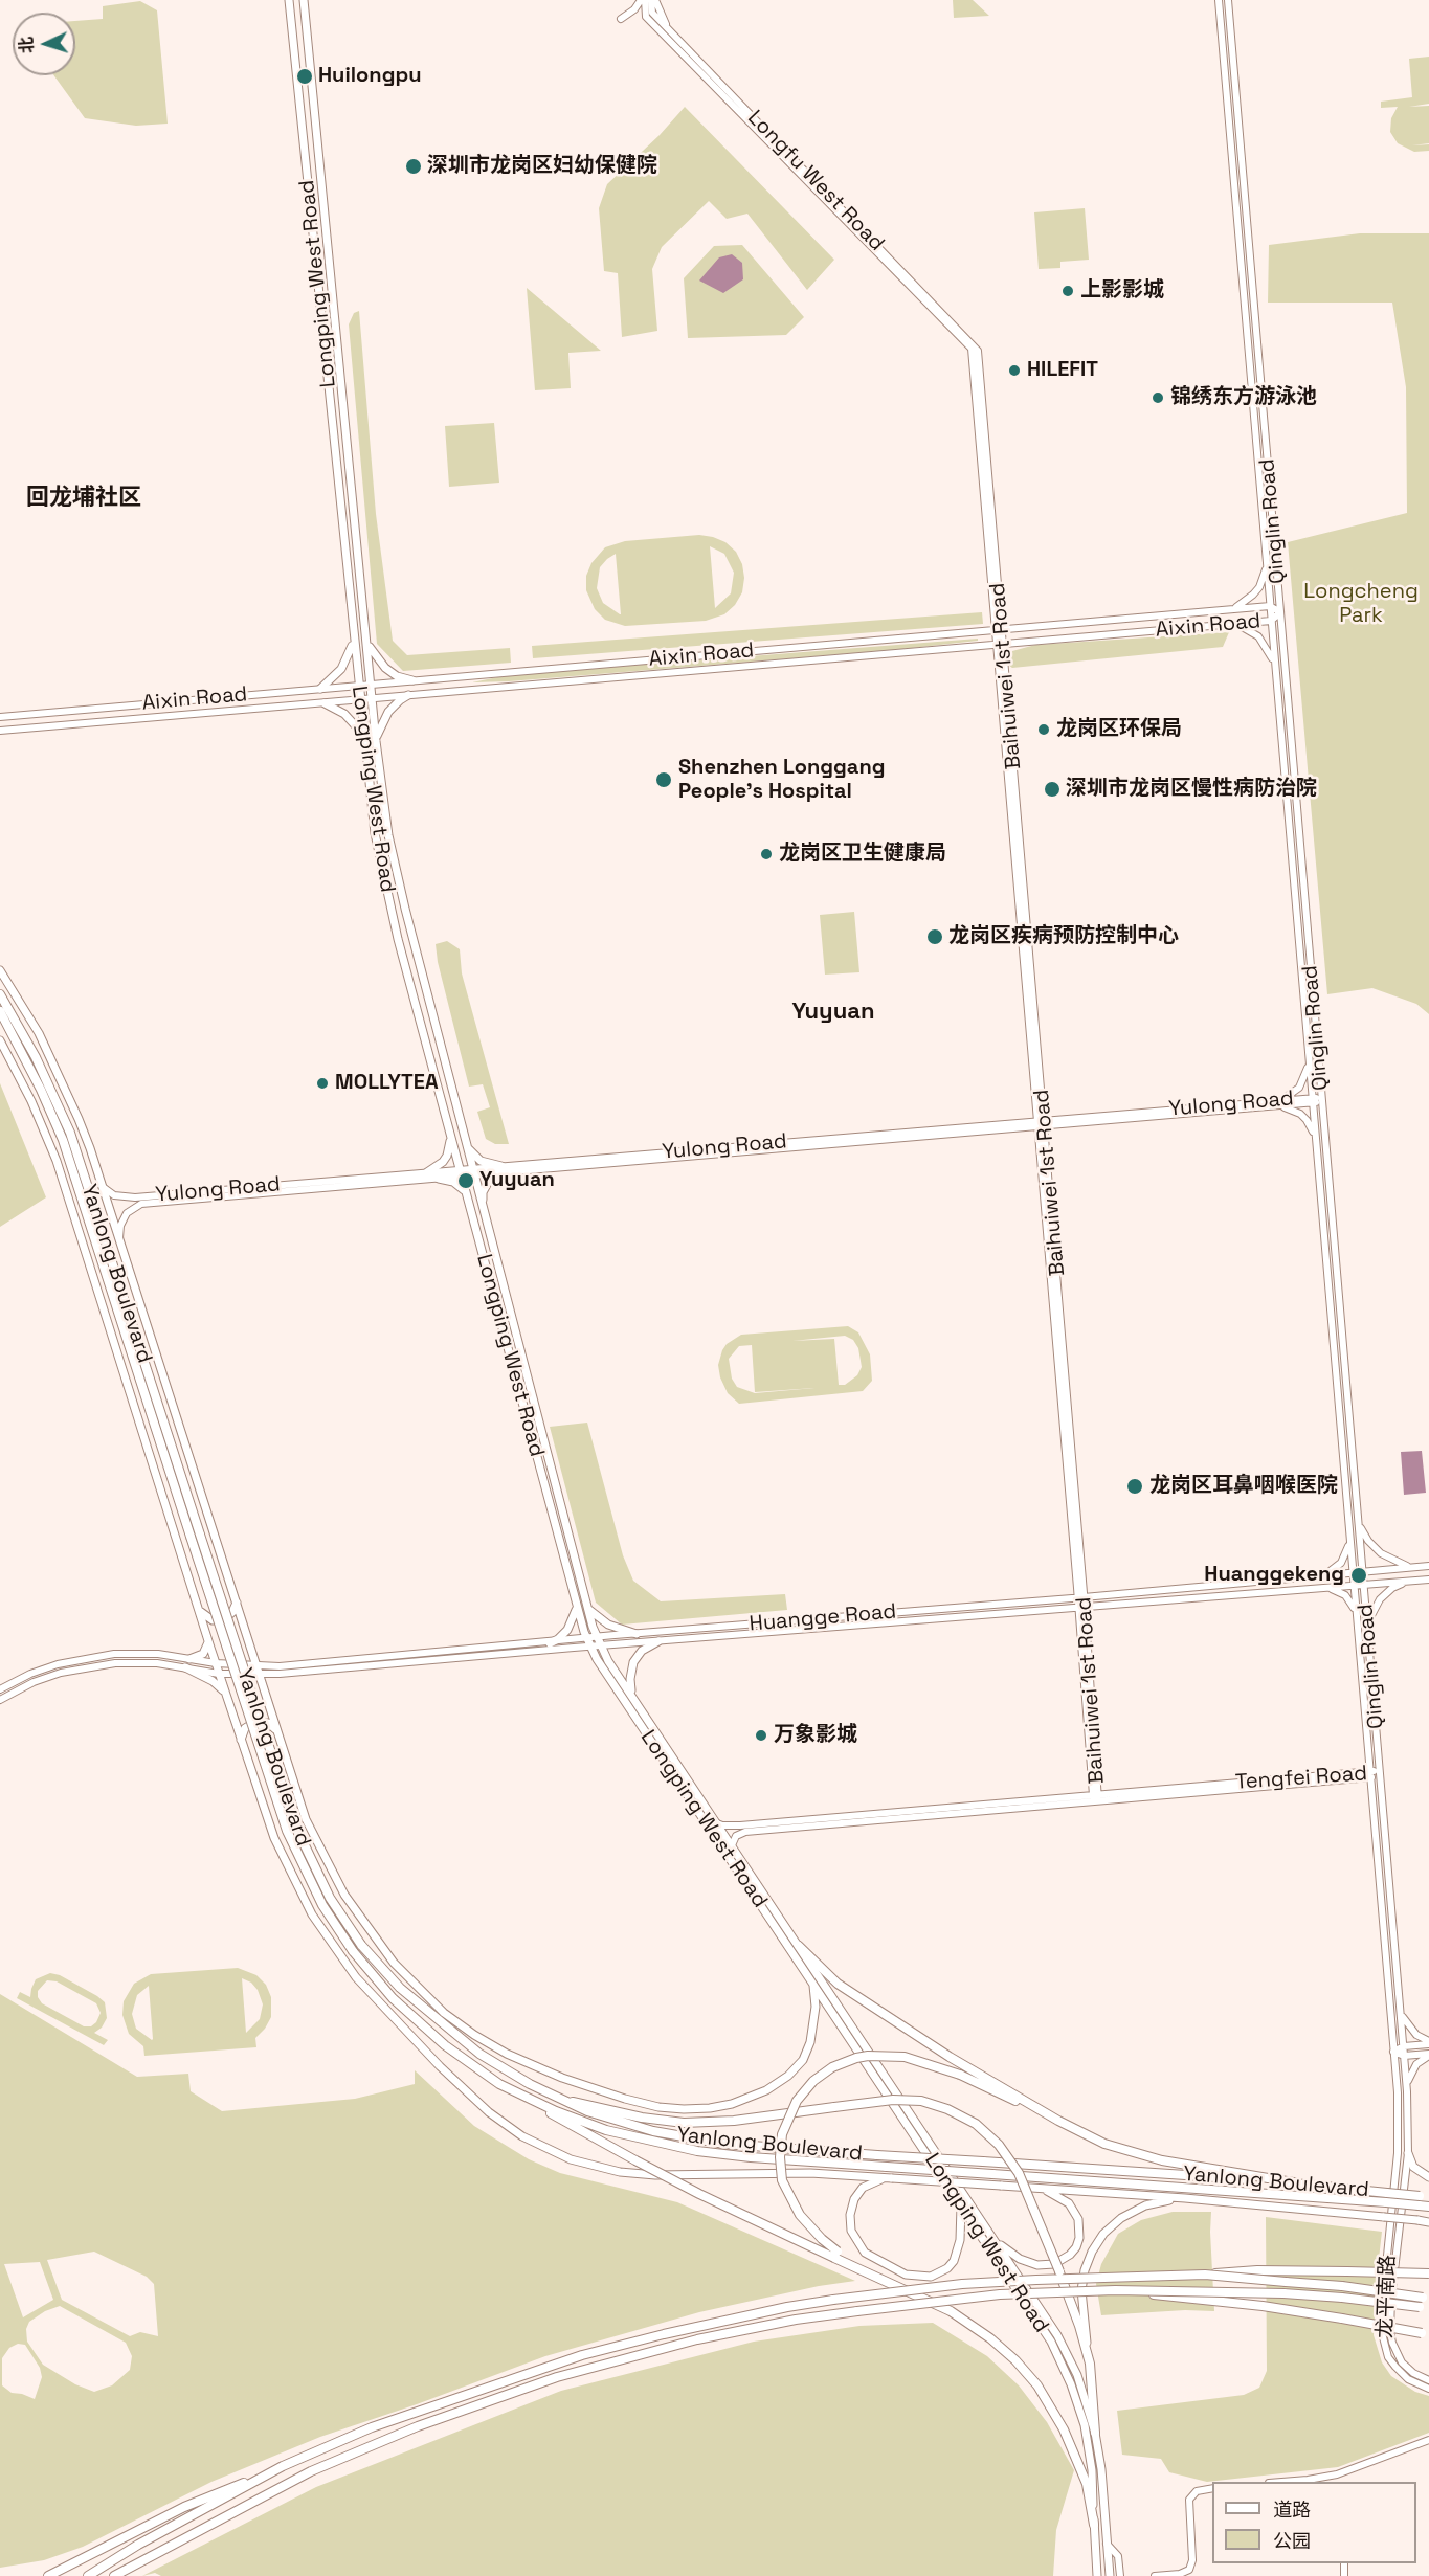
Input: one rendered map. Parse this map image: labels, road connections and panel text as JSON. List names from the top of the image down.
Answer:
{
  "streets": {
    "highway": ["Yanlong Boulevard"],
    "main road": [
      "Longfu West Road",
      "Longping West Road",
      "Qinglin Road",
      "Aixin Road",
      "Baihuiwei 1st Road",
      "Yulong Road",
      "Huangge Road",
      "Tengfei Road",
      "龙平南路"
    ]
  },
  "crossings": [
    ["Longfu West Road", "Baihuiwei 1st Road"],
    ["Longping West Road", "Aixin Road"],
    ["Longping West Road", "Yulong Road"],
    ["Longping West Road", "Huangge Road"],
    ["Longping West Road", "Tengfei Road"],
    ["Qinglin Road", "Aixin Road"],
    ["Qinglin Road", "Yulong Road"],
    ["Qinglin Road", "Huangge Road"],
    ["Qinglin Road", "Tengfei Road"],
    ["Qinglin Road", "龙平南路"],
    ["Aixin Road", "Baihuiwei 1st Road"],
    ["Baihuiwei 1st Road", "Yulong Road"],
    ["Baihuiwei 1st Road", "Huangge Road"],
    ["Baihuiwei 1st Road", "Tengfei Road"]
  ],
  "districts": ["回龙埔社区", "Yuyuan"],
  "parks": ["Longcheng Park"],
  "places": [
    "Huilongpu",
    "深圳市龙岗区妇幼保健院",
    "上影影城",
    "HILEFIT",
    "锦绣东方游泳池",
    "龙岗区环保局",
    "Shenzhen Longgang People’s Hospital",
    "深圳市龙岗区慢性病防治院",
    "龙岗区卫生健康局",
    "龙岗区疾病预防控制中心",
    "MOLLYTEA",
    "Yuyuan",
    "龙岗区耳鼻咽喉医院",
    "Huanggekeng",
    "万象影城"
  ],
  "legend": ["道路", "公园"],
  "north": "left"
}
